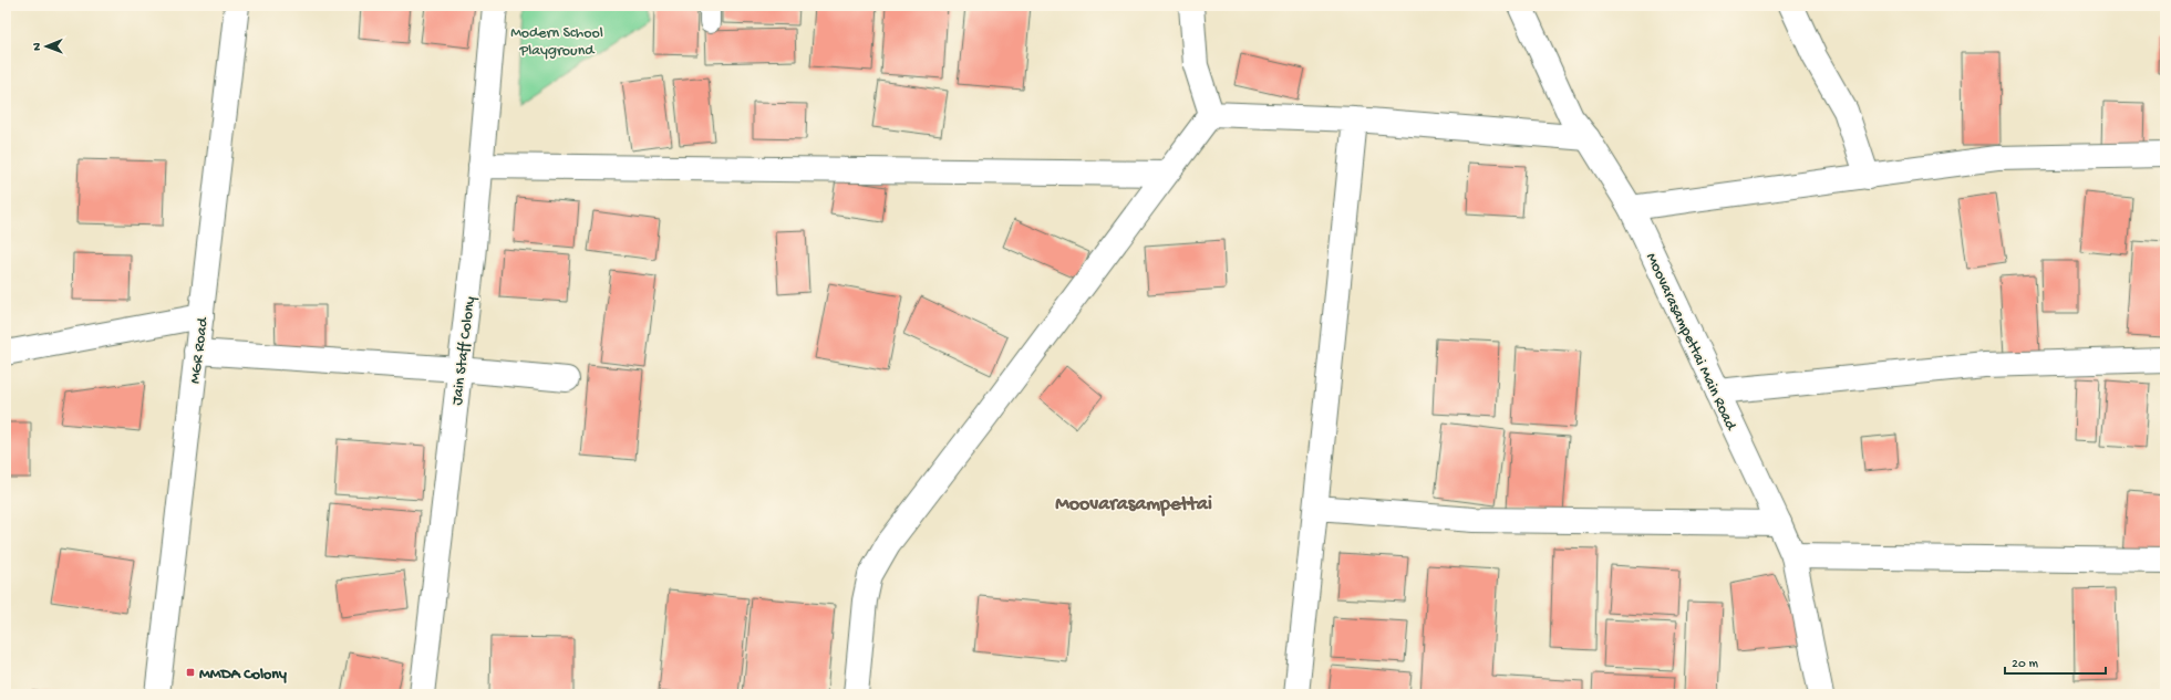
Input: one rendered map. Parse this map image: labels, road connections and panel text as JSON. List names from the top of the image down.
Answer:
{
  "streets": {
    "street": ["Moovarasampettai Main Road", "MGR Road", "Jain Staff Colony"]
  },
  "districts": ["Moovarasampettai"],
  "parks": ["Modern School Playground"],
  "places": {
    "transit": ["MMDA Colony"]
  },
  "scale_bar": "20 m",
  "north": "left"
}
